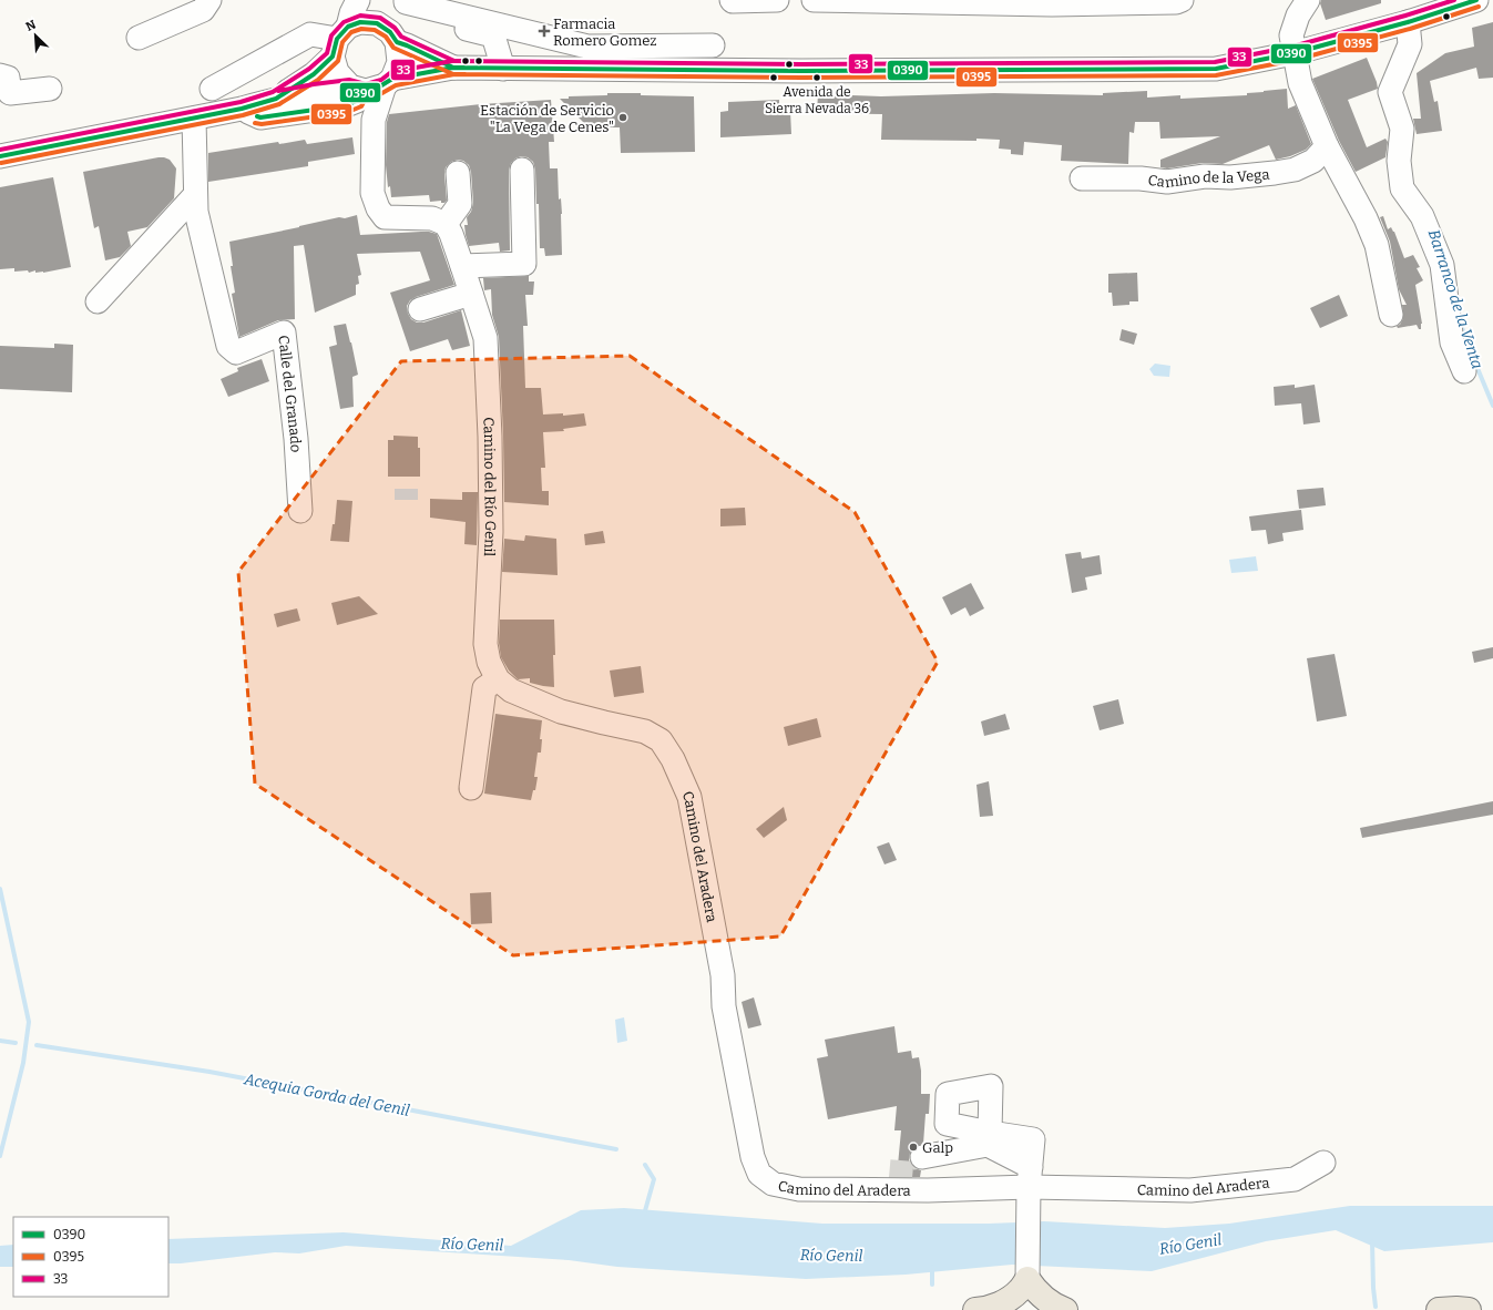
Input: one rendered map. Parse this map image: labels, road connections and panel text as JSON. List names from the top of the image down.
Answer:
{
  "streets": {
    "street": [
      "Camino de la Vega",
      "Calle del Granado",
      "Camino del Río Genil",
      "Camino del Aradera"
    ]
  },
  "crossings": [
    ["Camino del Río Genil", "Camino del Aradera"]
  ],
  "water": ["Barranco de la Venta", "Acequia Gorda del Genil", "Río Genil"],
  "places": {
    "health": ["Farmacia Romero Gomez"],
    "other": ["Avenida de Sierra Nevada 36", "Estación de Servicio \"La Vega de Cenes\"", "Galp"]
  },
  "lines": ["transit line 0390", "transit line 33", "transit line 0395"],
  "legend": ["0390", "0395", "33"],
  "north": "top left"
}
